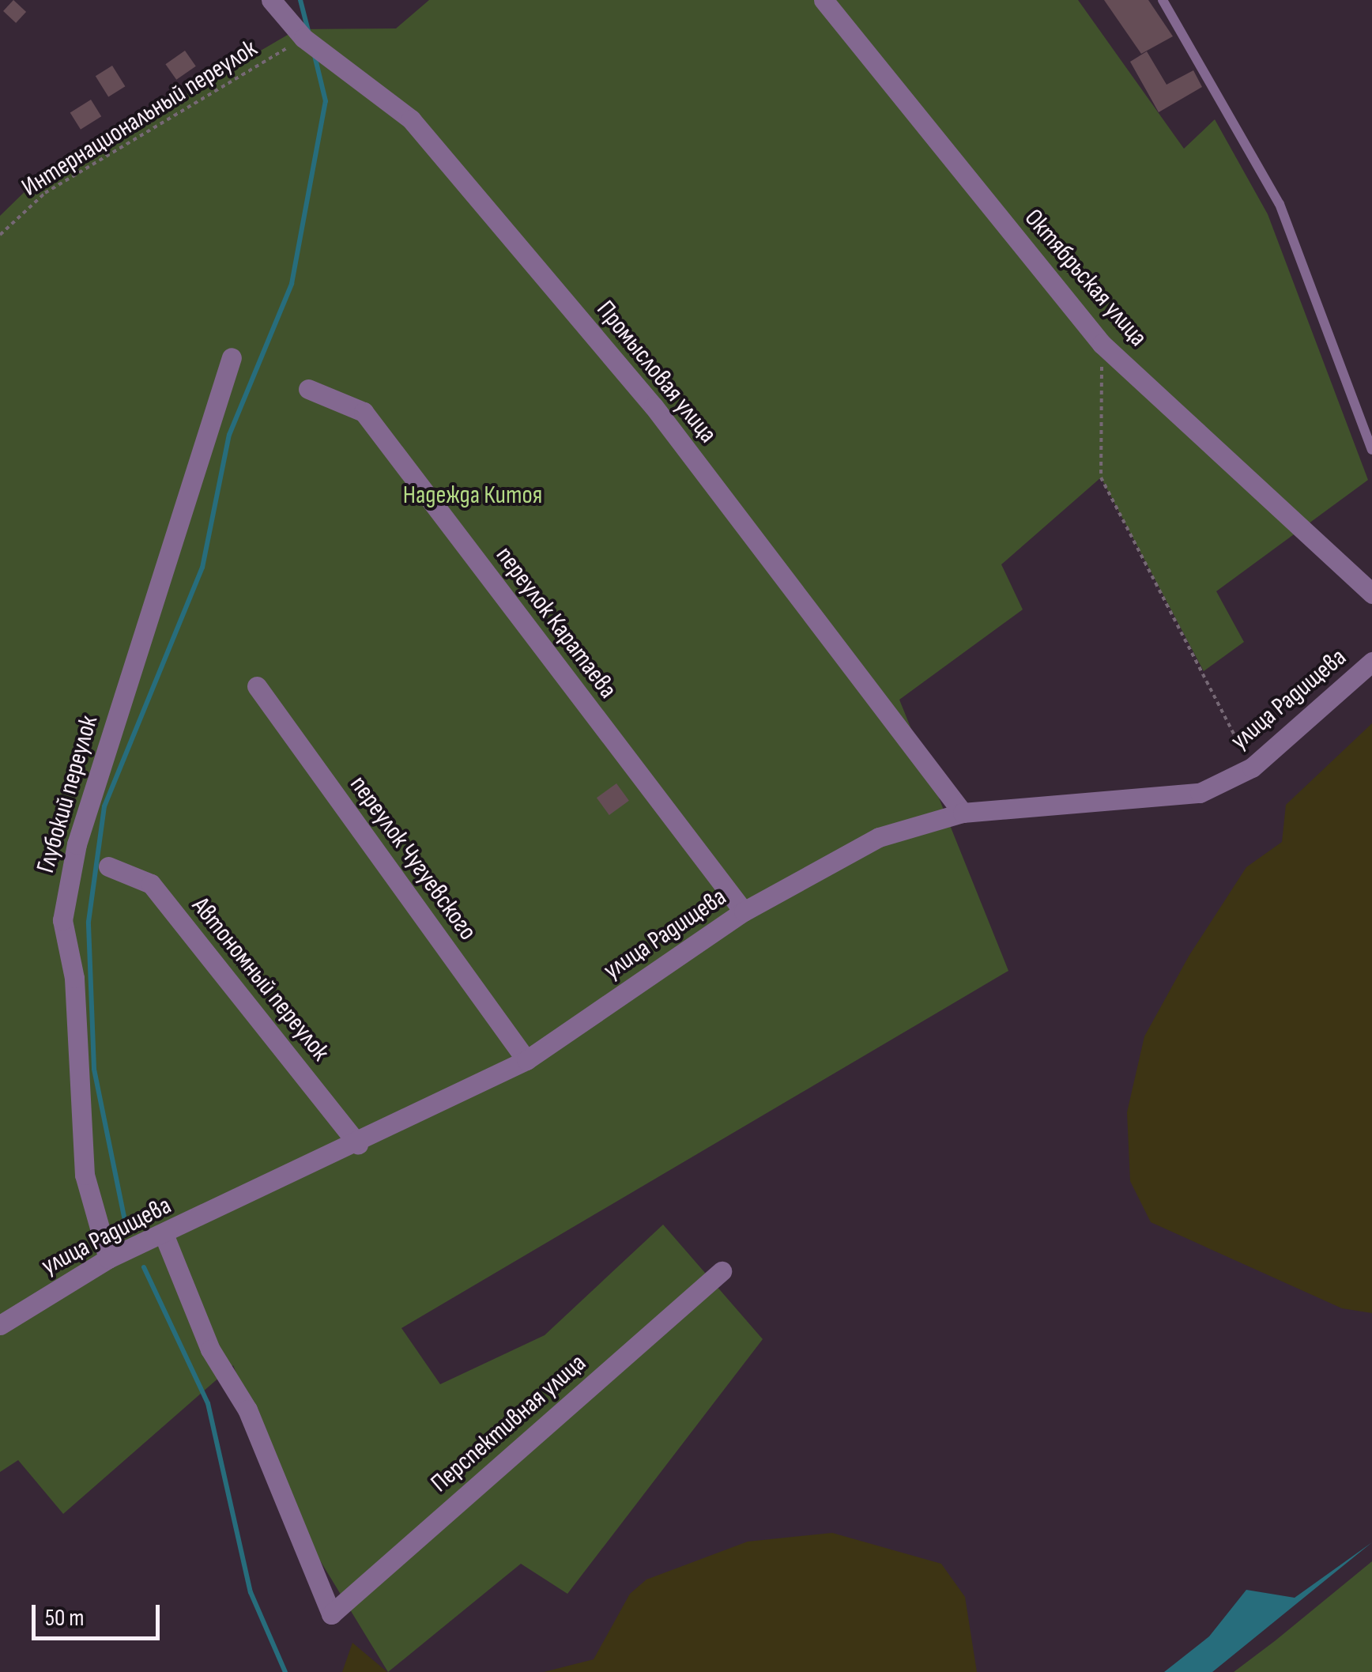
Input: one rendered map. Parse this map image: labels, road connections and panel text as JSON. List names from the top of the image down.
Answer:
{
  "streets": {
    "street": [
      "Октябрьская улица",
      "Промысловая улица",
      "переулок Каратаева",
      "улица Радищева",
      "Глубокий переулок",
      "переулок Чугуевского",
      "Автономный переулок",
      "Перспективная улица"
    ],
    "path": ["Интернациональный переулок"]
  },
  "crossings": [
    ["Интернациональный переулок", "Промысловая улица"],
    ["Промысловая улица", "улица Радищева"],
    ["переулок Каратаева", "улица Радищева"],
    ["улица Радищева", "Глубокий переулок"],
    ["улица Радищева", "переулок Чугуевского"],
    ["улица Радищева", "Автономный переулок"],
    ["улица Радищева", "Перспективная улица"]
  ],
  "parks": ["Надежда Китоя"],
  "scale_bar": "50 m"
}
